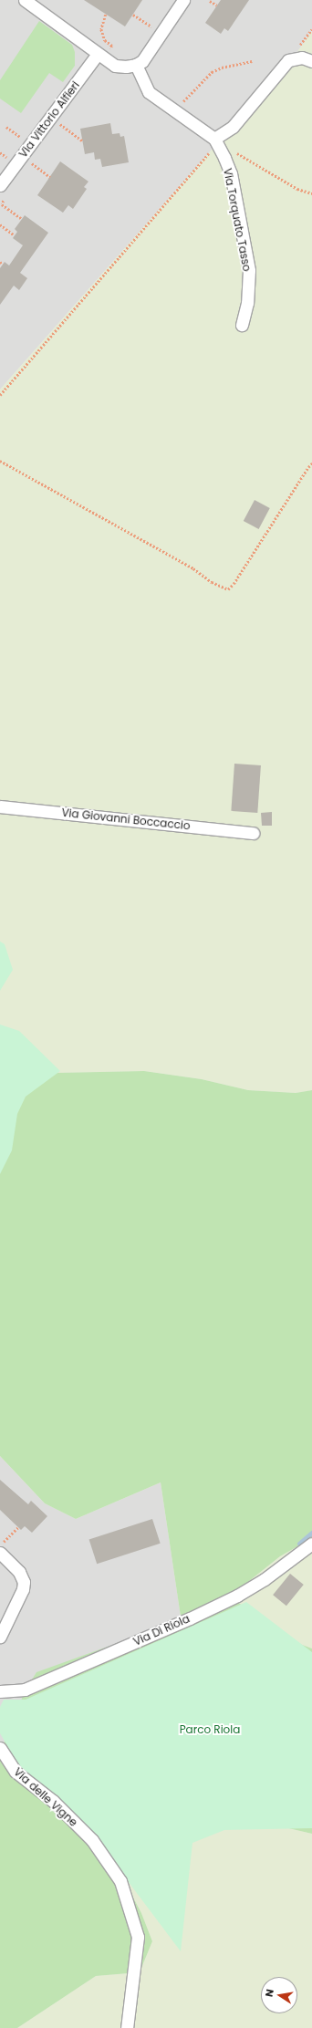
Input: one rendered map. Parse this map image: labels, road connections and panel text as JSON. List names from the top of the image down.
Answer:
{
  "streets": {
    "street": [
      "Via Vittorio Alfieri",
      "Via Torquato Tasso",
      "Via Giovanni Boccaccio",
      "Via Di Riola",
      "Via delle Vigne"
    ]
  },
  "parks": ["Parco Riola"],
  "north": "left"
}
